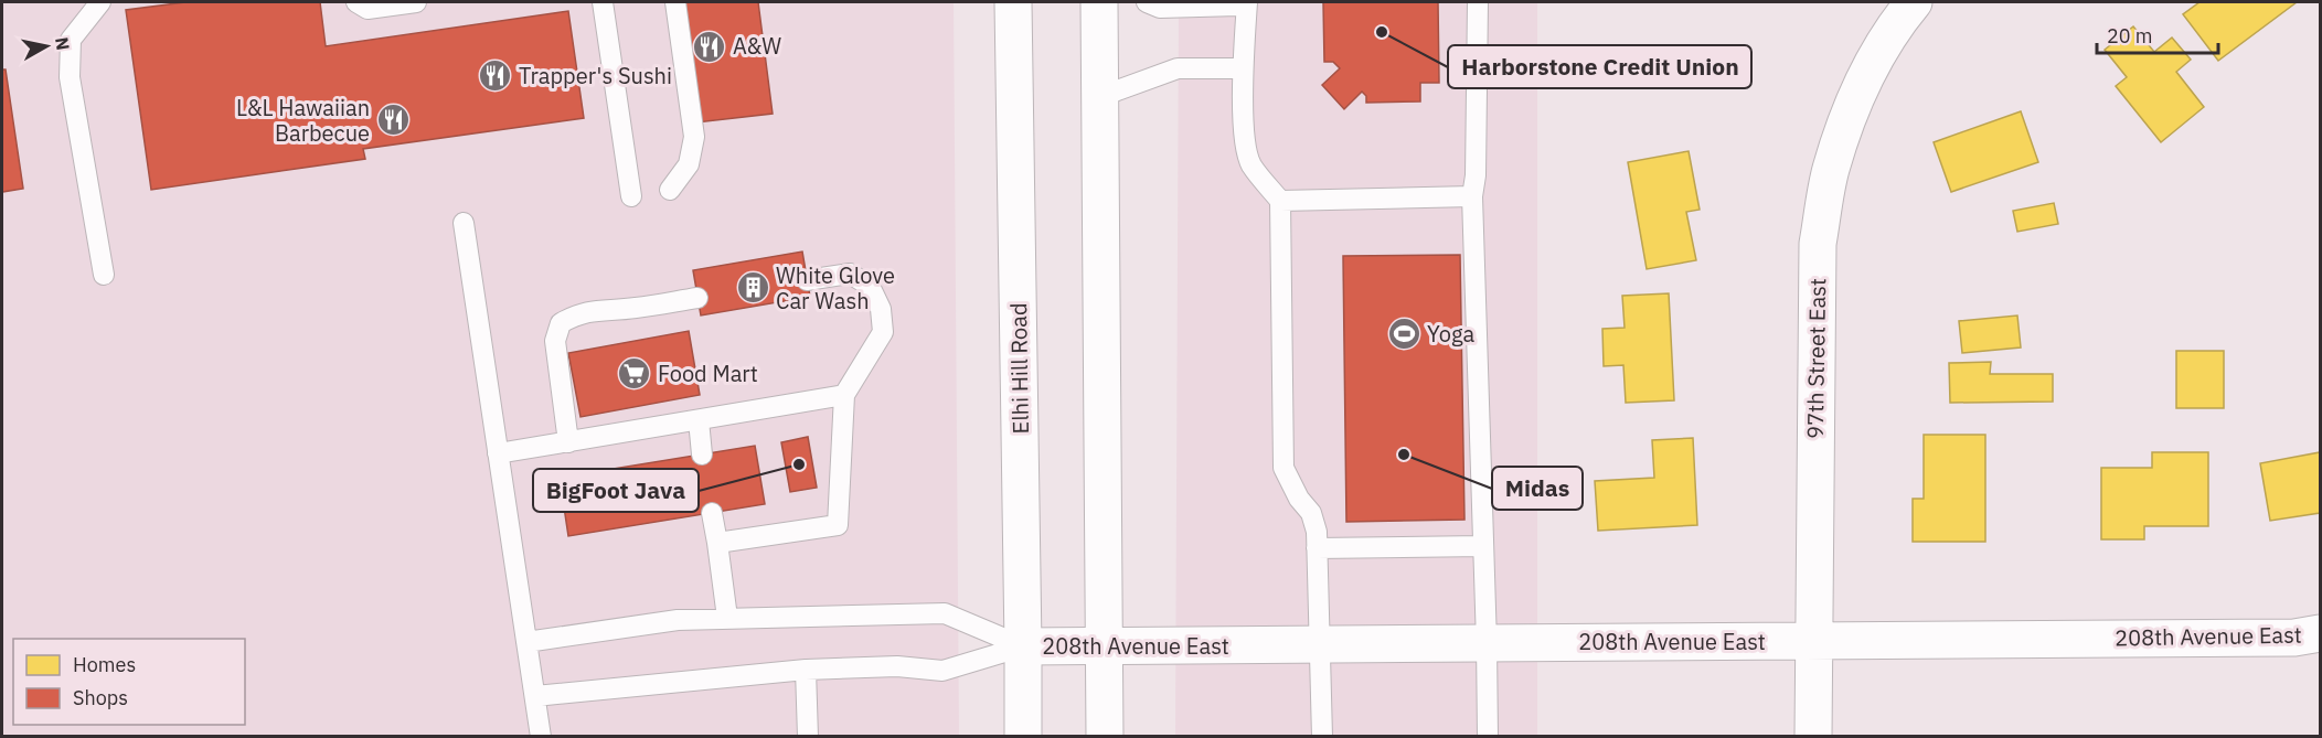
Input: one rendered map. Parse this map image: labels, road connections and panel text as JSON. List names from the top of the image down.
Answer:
{
  "streets": {
    "street": ["97th Street East", "Elhi Hill Road", "208th Avenue East"]
  },
  "crossings": [
    ["97th Street East", "208th Avenue East"],
    ["Elhi Hill Road", "208th Avenue East"]
  ],
  "places": {
    "other": ["Harborstone Credit Union", "Midas", "BigFoot Java"],
    "restaurant": ["A&W", "Trapper's Sushi", "L&L Hawaiian Barbecue"],
    "building": ["White Glove Car Wash"],
    "sports": ["Yoga"],
    "supermarket": ["Food Mart"]
  },
  "legend": ["Homes", "Shops"],
  "scale_bar": "20 m",
  "north": "right"
}
